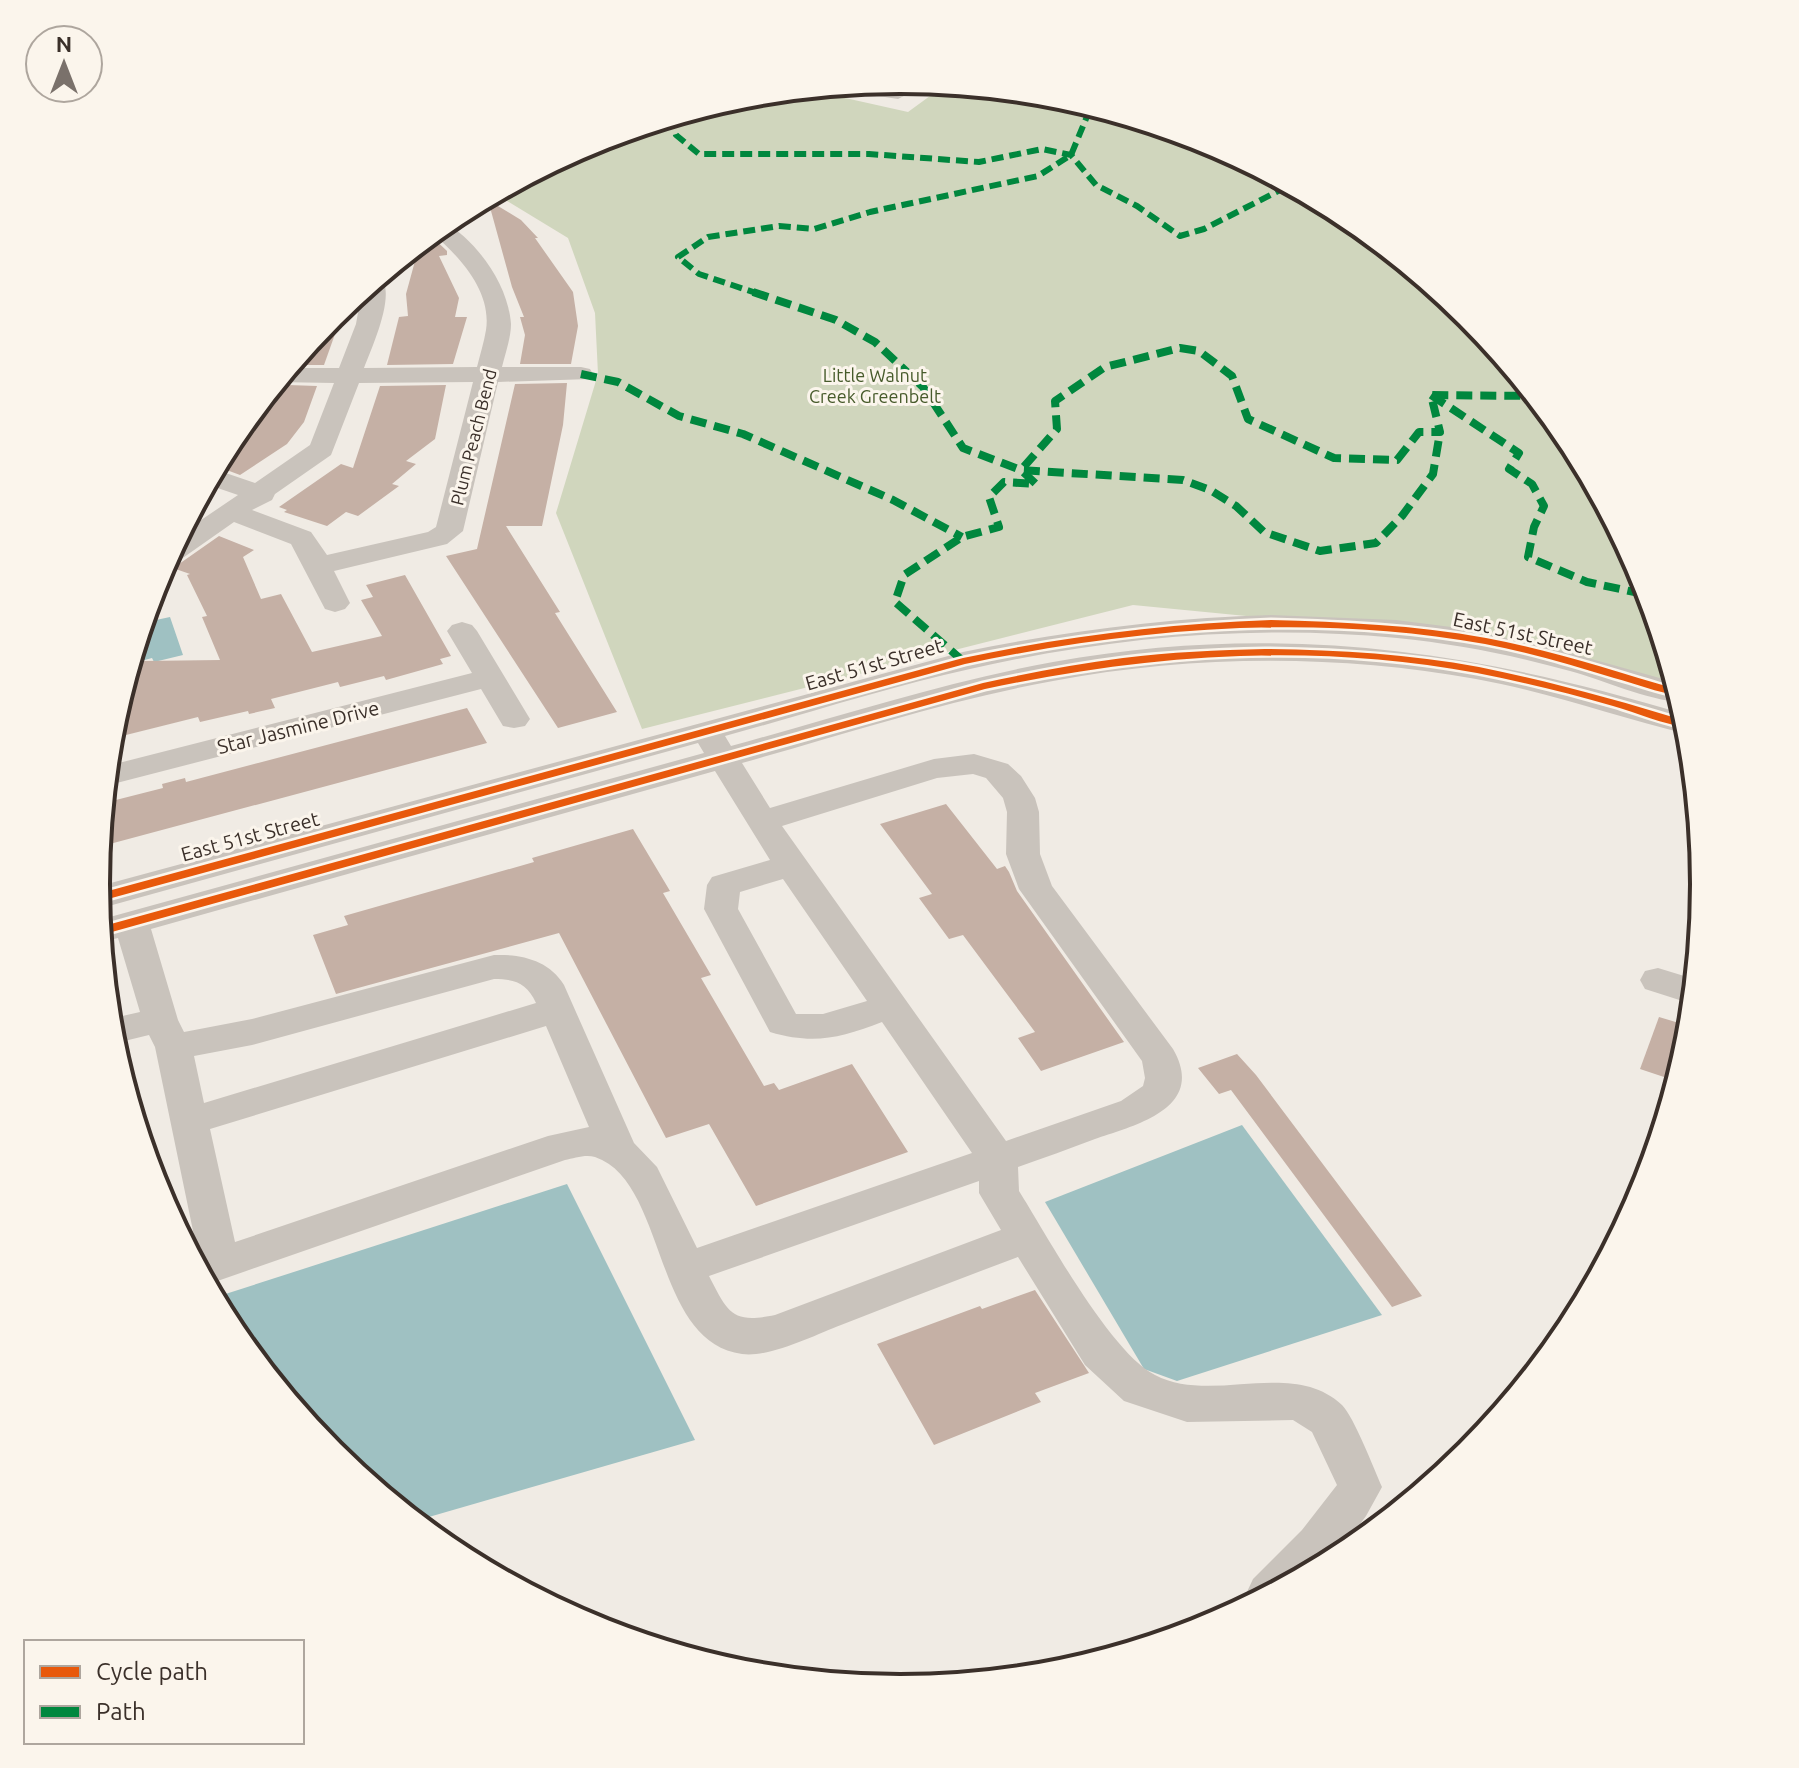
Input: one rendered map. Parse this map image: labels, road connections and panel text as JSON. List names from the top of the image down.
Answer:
{
  "streets": {
    "street": ["Plum Peach Bend", "East 51st Street", "Star Jasmine Drive"]
  },
  "parks": ["Little Walnut Creek Greenbelt"],
  "legend": ["Cycle path", "Path"],
  "north": "top"
}
